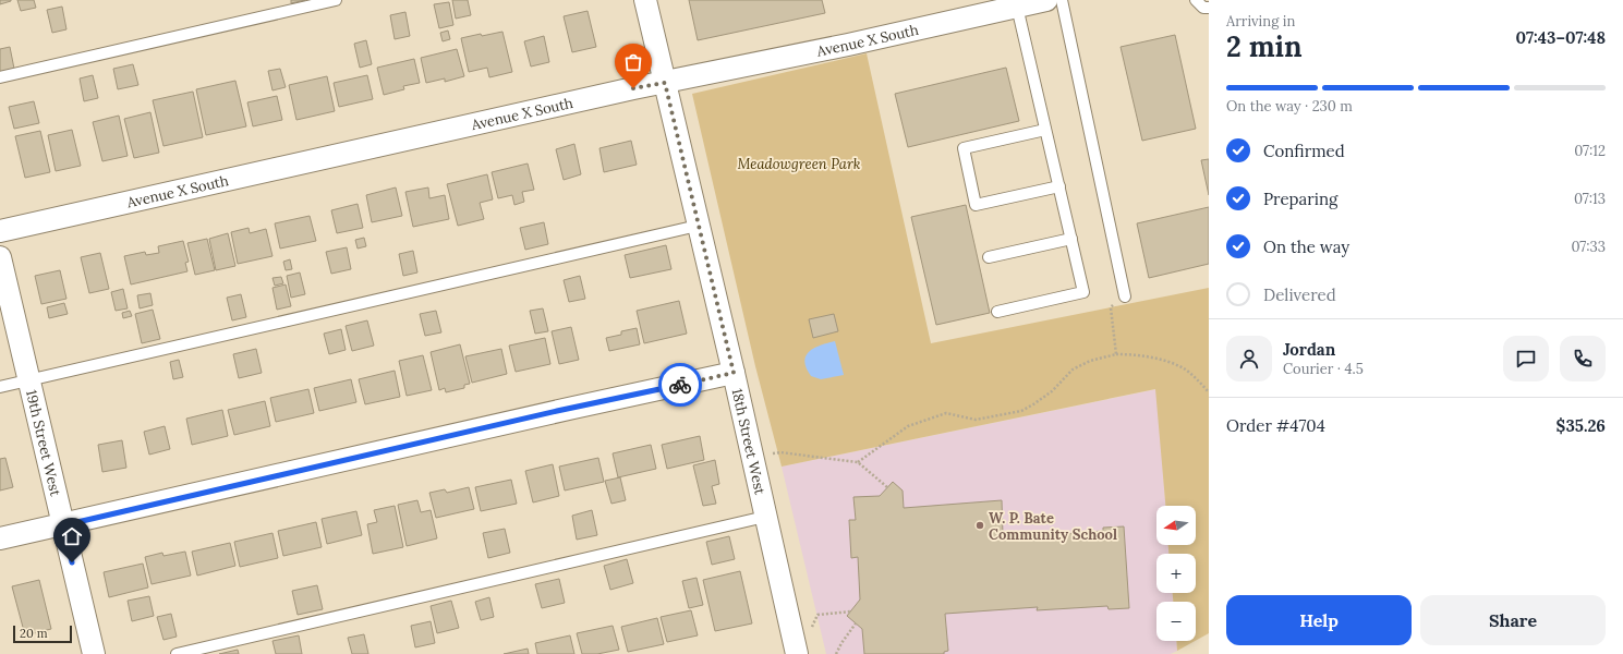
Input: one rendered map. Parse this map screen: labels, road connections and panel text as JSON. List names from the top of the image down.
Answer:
{
  "streets": {
    "street": ["Avenue X South", "18th Street West", "19th Street West"]
  },
  "crossings": [
    ["Avenue X South", "18th Street West"]
  ],
  "parks": ["Meadowgreen Park"],
  "places": ["W. P. Bate Community School"],
  "scale_bar": "20 m",
  "north": "left",
  "page": {
    "heading": ["2 min", "Arriving in", "07:43–07:48"],
    "panel": [
      "Jordan",
      "Courier · 4.5",
      "Order #4704",
      "$35.26"
    ],
    "bar": "On the way · 230 m",
    "list": [
      ["Confirmed", "07:12"],
      ["Preparing", "07:13"],
      ["On the way", "07:33"],
      "Delivered"
    ],
    "map_buttons": ["+", "−"],
    "buttons": ["Help", "Share"],
    "scale": "20 m"
  }
}
